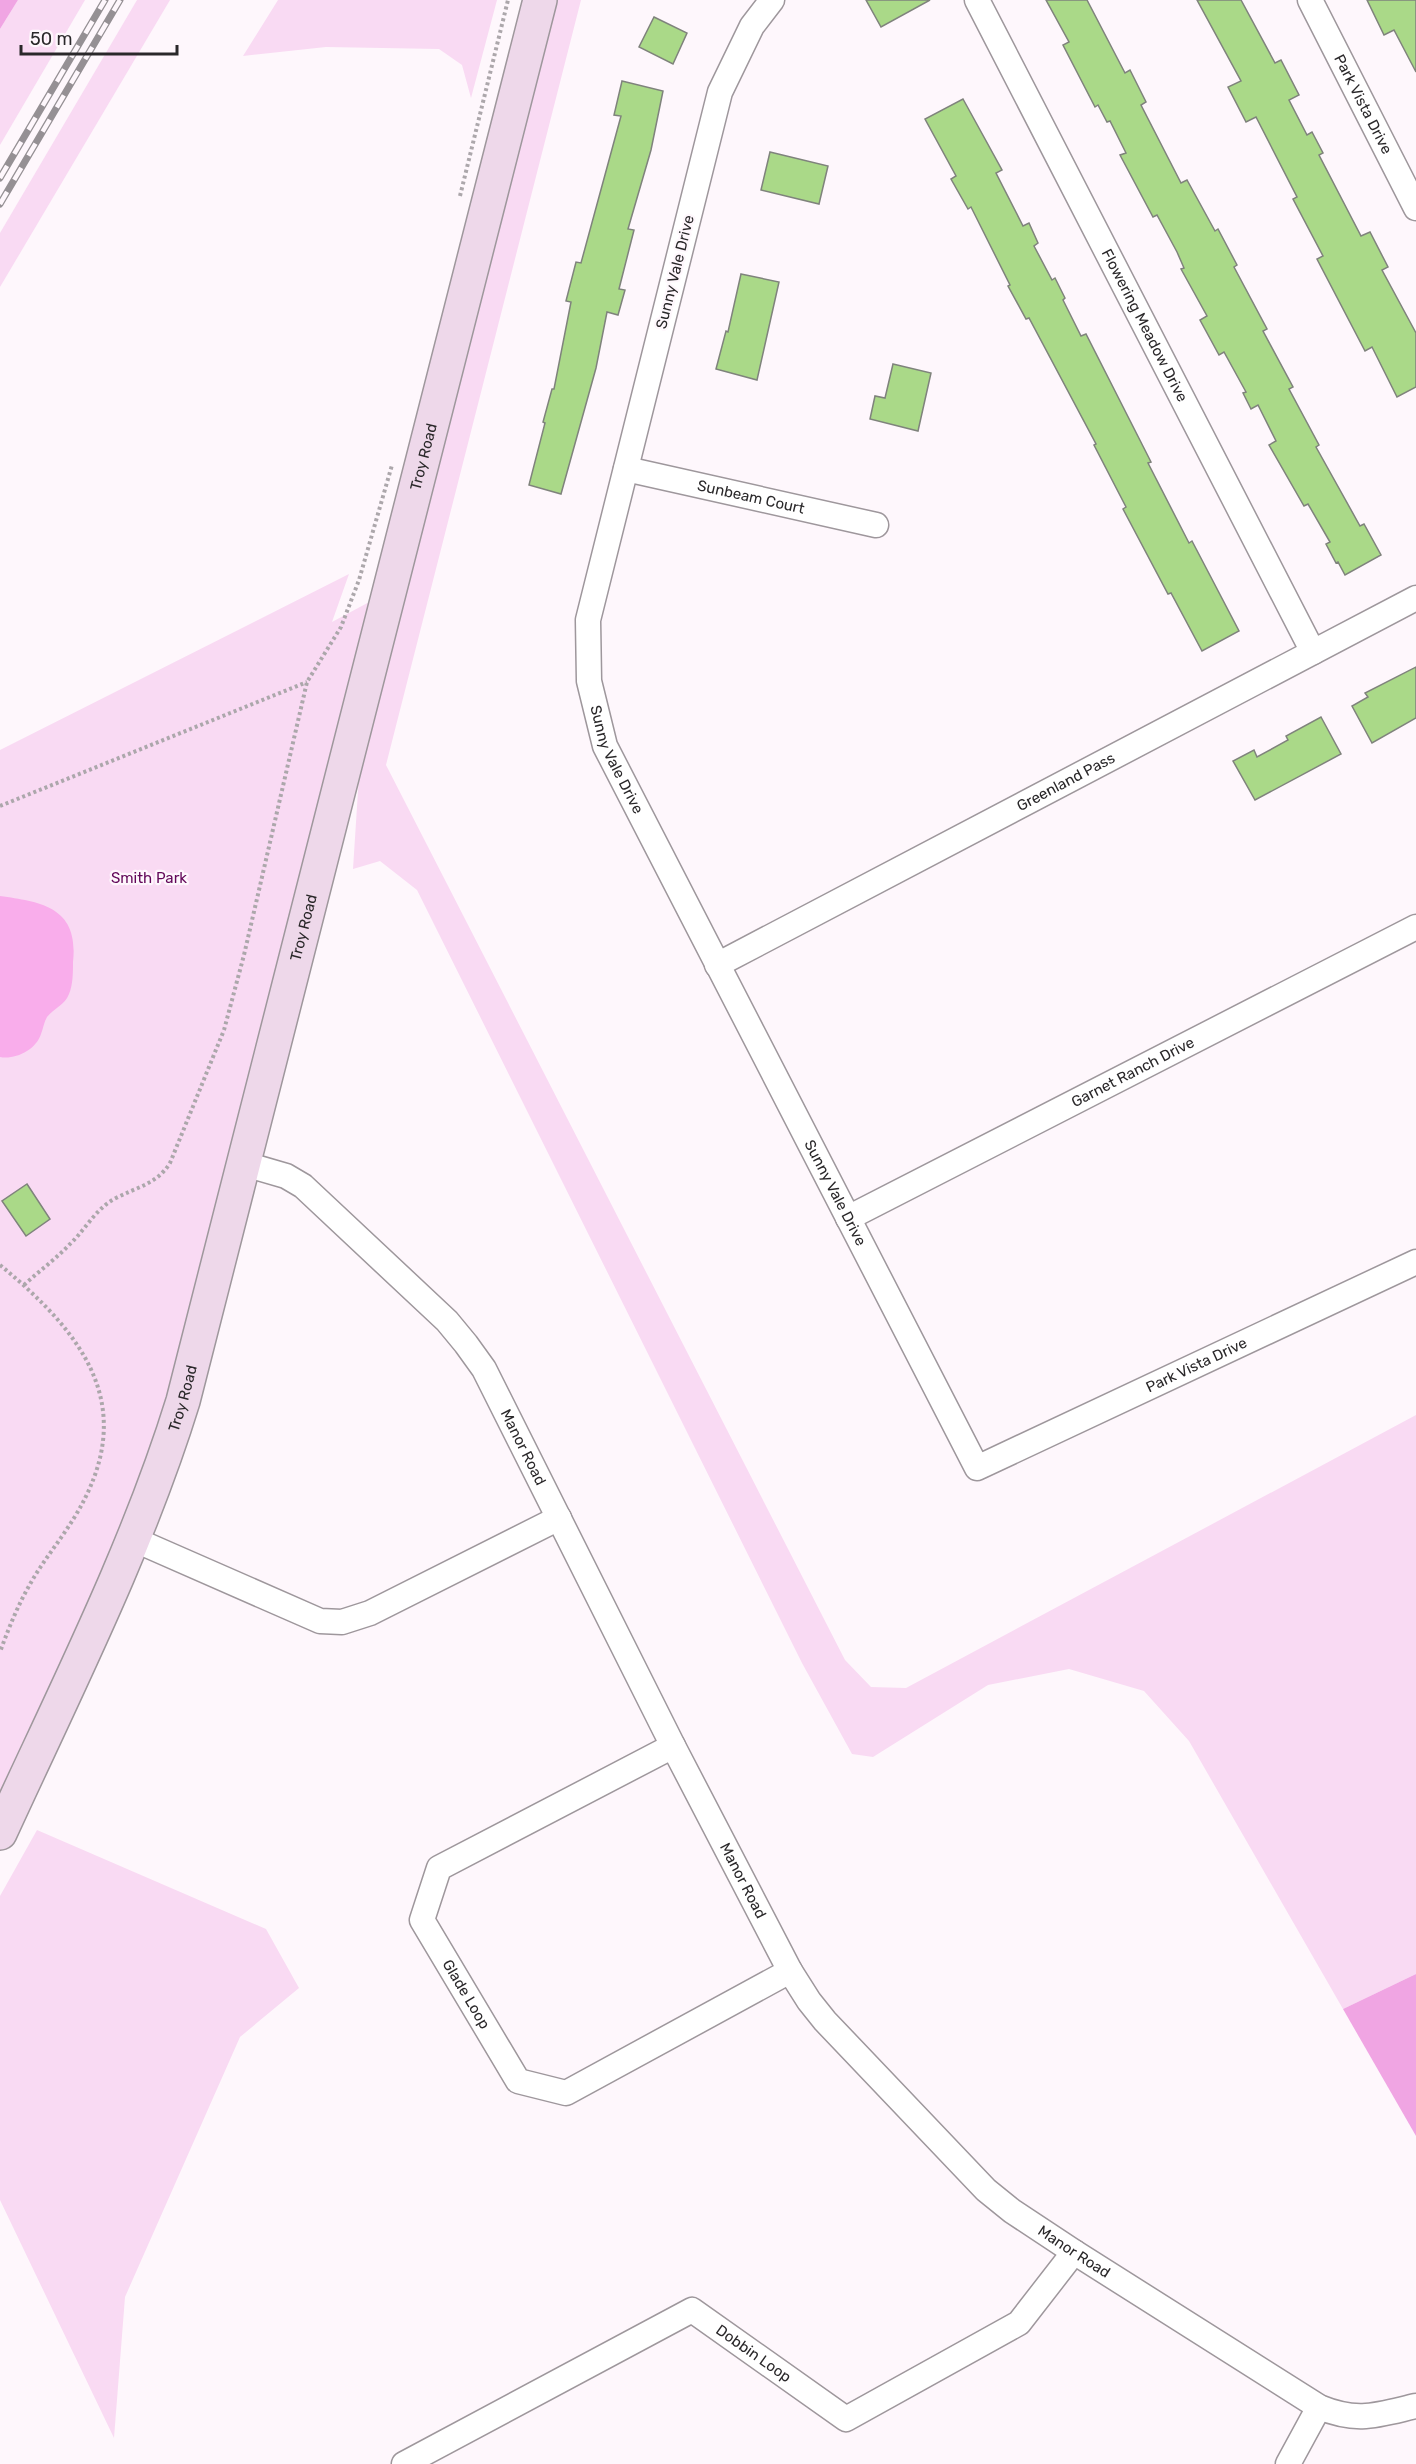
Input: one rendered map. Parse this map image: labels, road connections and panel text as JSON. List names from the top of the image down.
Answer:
{
  "streets": {
    "street": [
      "Park Vista Drive",
      "Sunny Vale Drive",
      "Flowering Meadow Drive",
      "Troy Road",
      "Sunbeam Court",
      "Greenland Pass",
      "Garnet Ranch Drive",
      "Manor Road",
      "Glade Loop",
      "Dobbin Loop"
    ]
  },
  "crossings": [
    ["Park Vista Drive", "Sunny Vale Drive"],
    ["Sunny Vale Drive", "Sunbeam Court"],
    ["Sunny Vale Drive", "Greenland Pass"],
    ["Sunny Vale Drive", "Garnet Ranch Drive"],
    ["Flowering Meadow Drive", "Greenland Pass"],
    ["Troy Road", "Manor Road"],
    ["Manor Road", "Glade Loop"],
    ["Manor Road", "Dobbin Loop"]
  ],
  "parks": ["Smith Park"],
  "scale_bar": "50 m"
}
